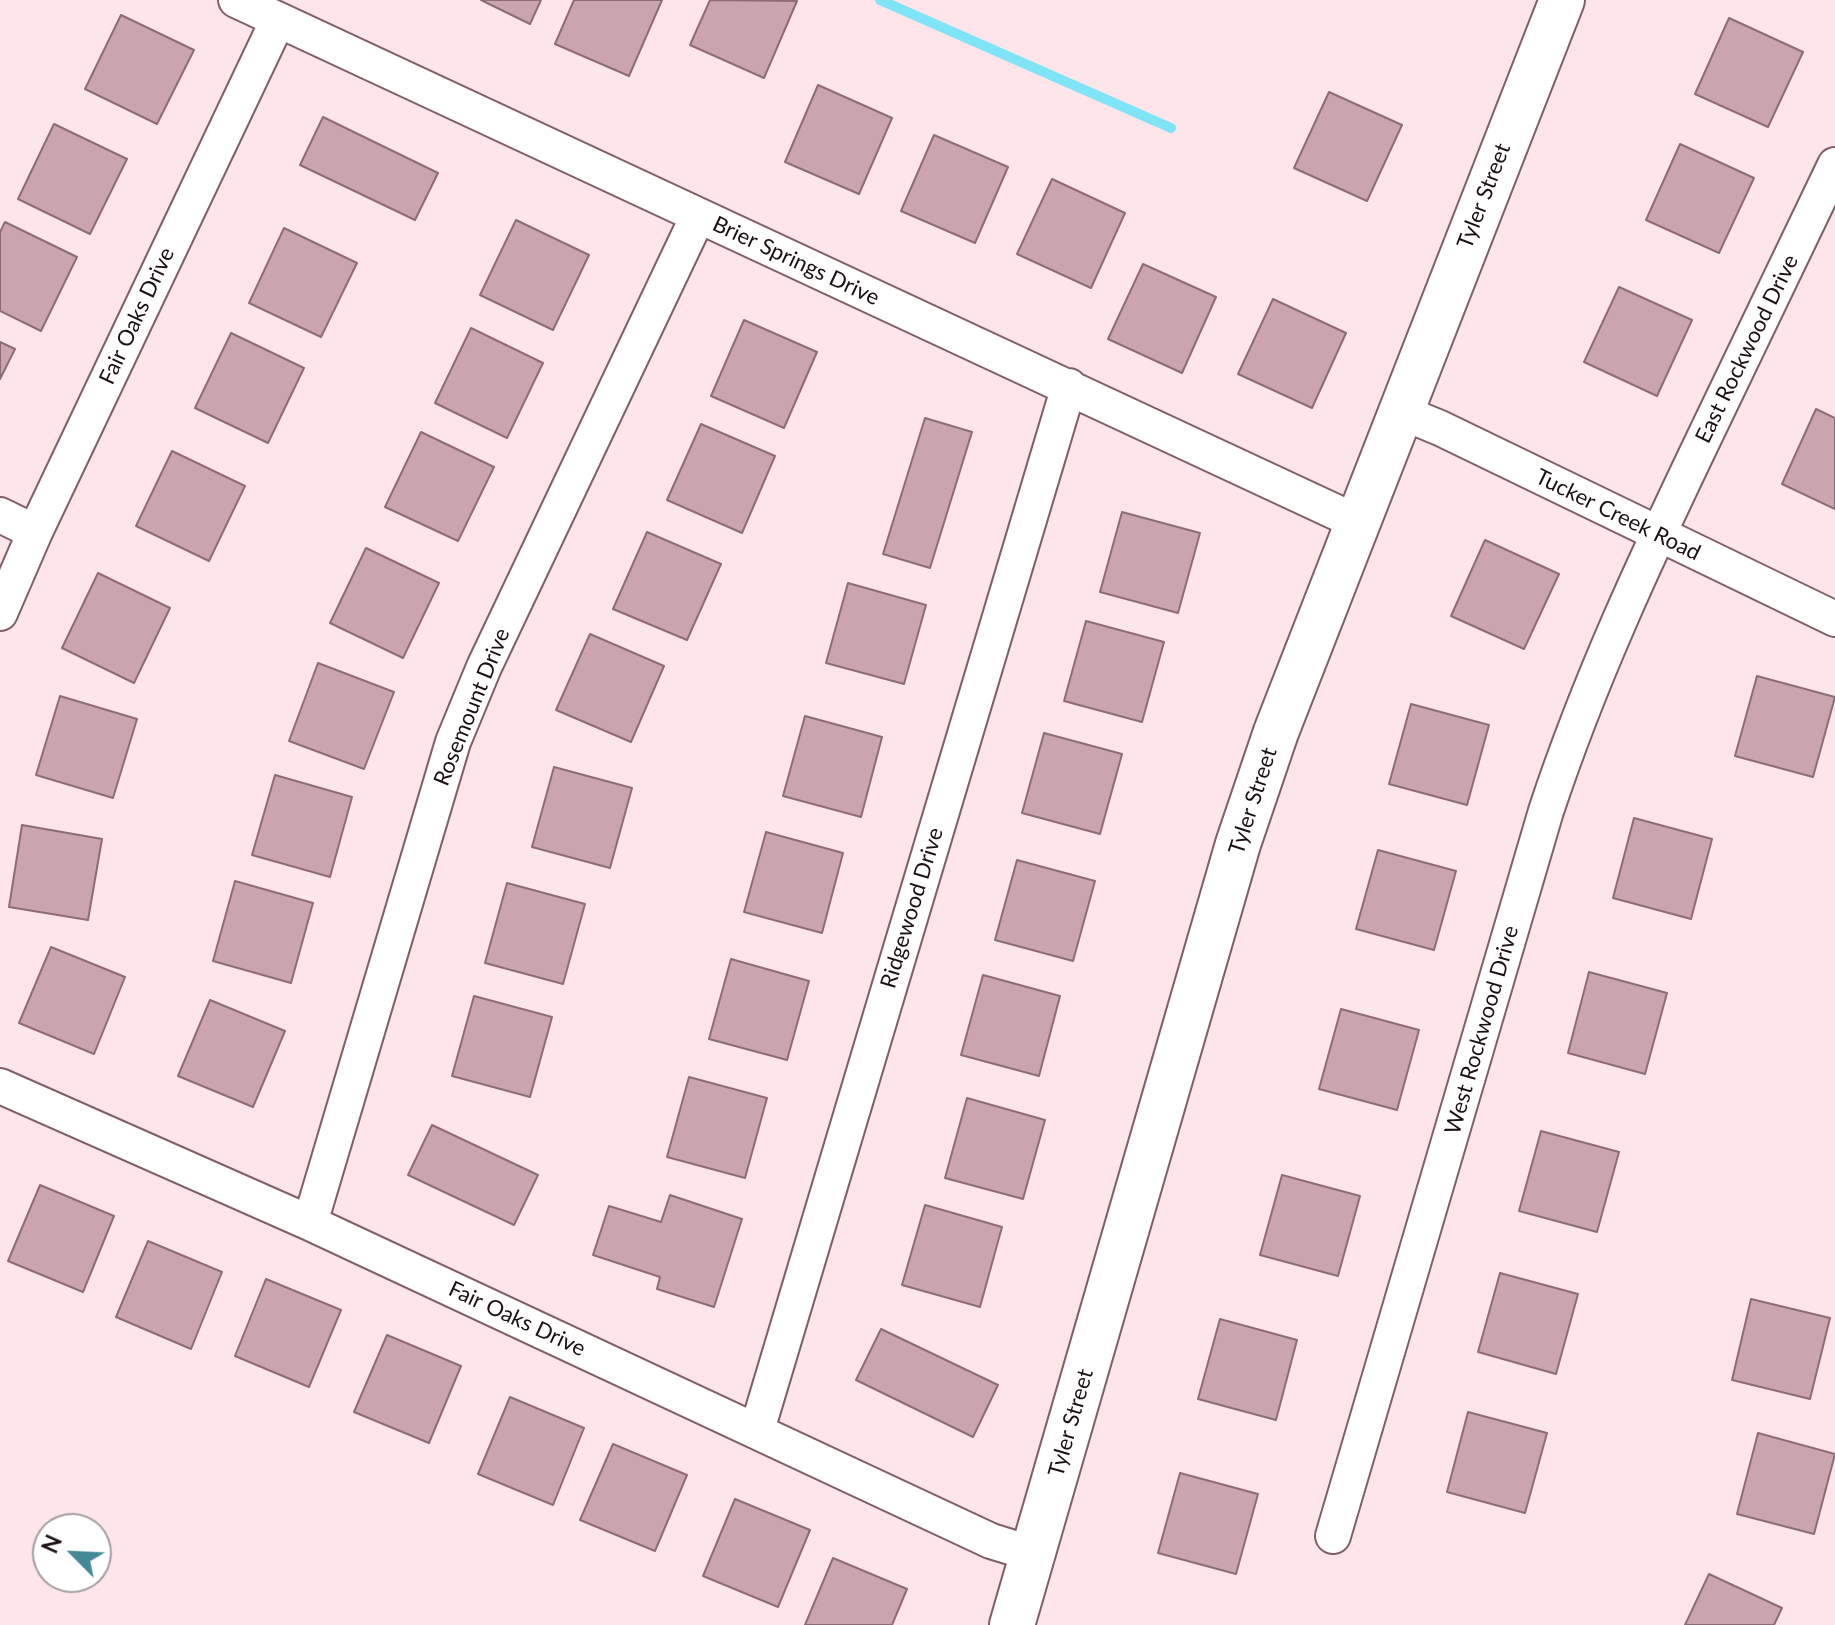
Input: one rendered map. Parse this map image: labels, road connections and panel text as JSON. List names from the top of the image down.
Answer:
{
  "streets": {
    "street": [
      "Tyler Street",
      "Brier Springs Drive",
      "Fair Oaks Drive",
      "East Rockwood Drive",
      "Tucker Creek Road",
      "Rosemount Drive",
      "Ridgewood Drive",
      "West Rockwood Drive"
    ]
  },
  "crossings": [
    ["Tyler Street", "Brier Springs Drive"],
    ["Tyler Street", "Fair Oaks Drive"],
    ["Tyler Street", "Tucker Creek Road"],
    ["Brier Springs Drive", "Fair Oaks Drive"],
    ["Brier Springs Drive", "Rosemount Drive"],
    ["Brier Springs Drive", "Ridgewood Drive"],
    ["Fair Oaks Drive", "Rosemount Drive"],
    ["Fair Oaks Drive", "Ridgewood Drive"],
    ["East Rockwood Drive", "Tucker Creek Road"],
    ["East Rockwood Drive", "West Rockwood Drive"],
    ["Tucker Creek Road", "West Rockwood Drive"]
  ],
  "north": "top left"
}
